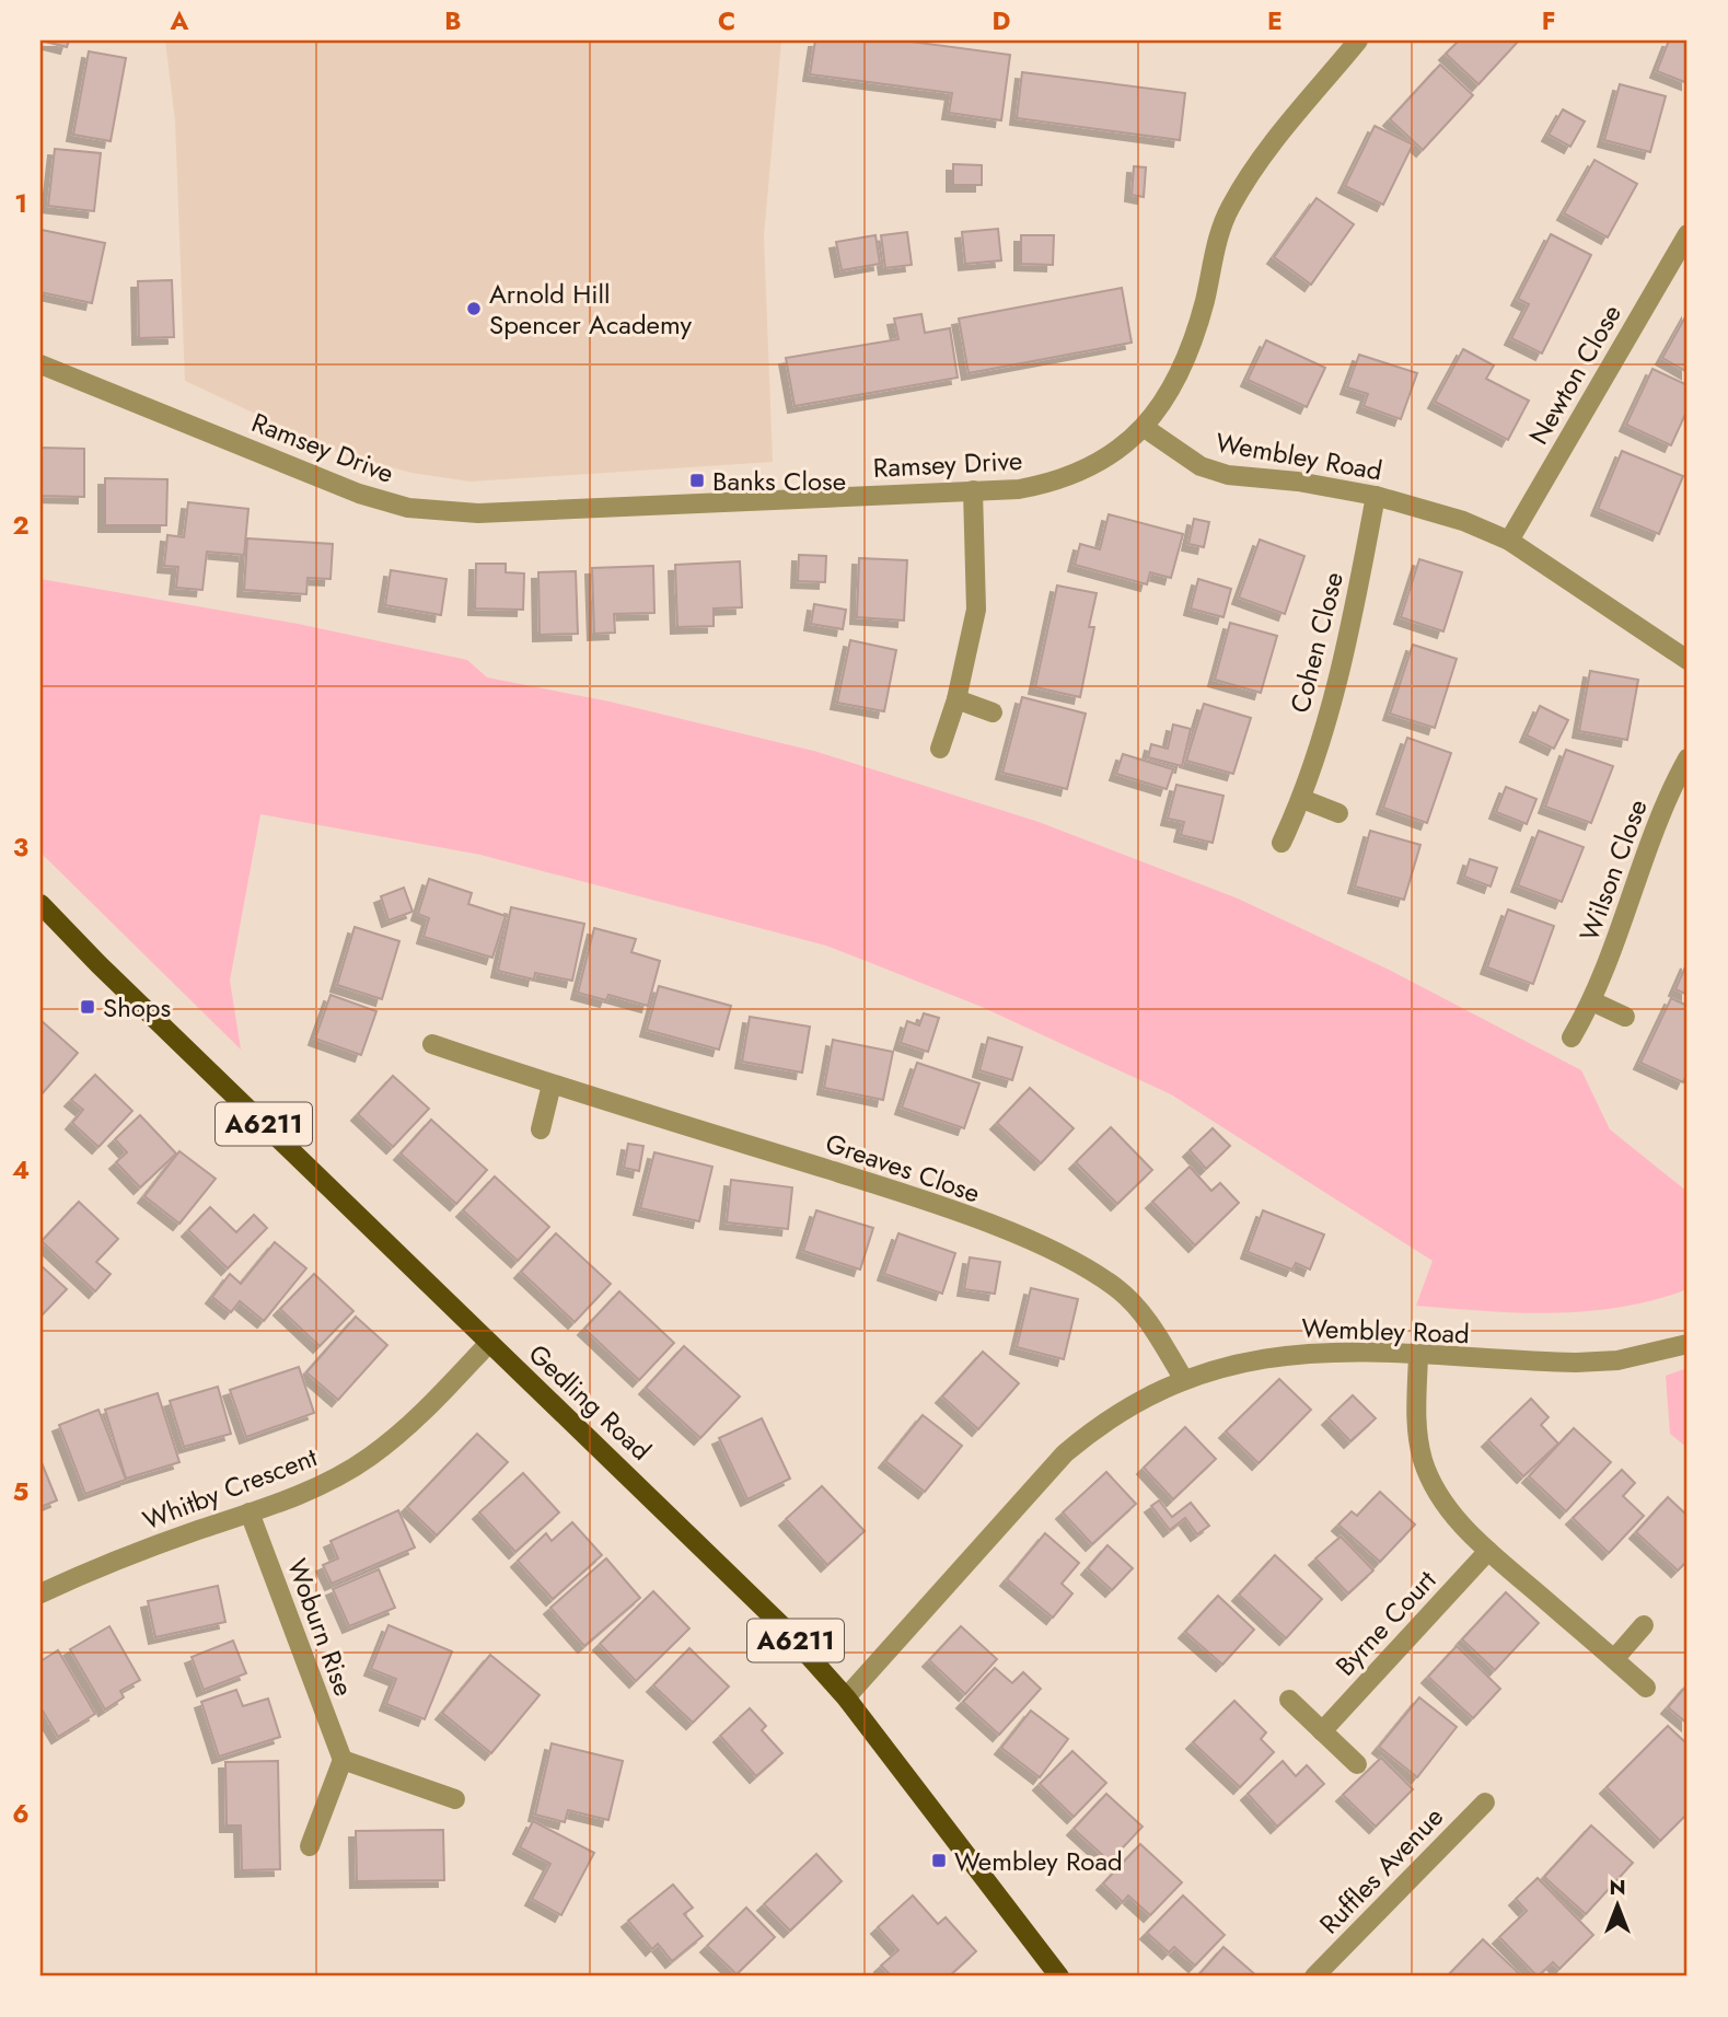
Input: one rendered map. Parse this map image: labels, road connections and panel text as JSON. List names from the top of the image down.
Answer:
{
  "streets": {
    "main road": ["A6211", "Gedling Road"],
    "street": [
      "Newton Close",
      "Ramsey Drive",
      "Wembley Road",
      "Cohen Close",
      "Wilson Close",
      "Greaves Close",
      "Whitby Crescent",
      "Byrne Court",
      "Woburn Rise",
      "Ruffles Avenue"
    ]
  },
  "crossings": [
    ["Newton Close", "Wembley Road"],
    ["Ramsey Drive", "Wembley Road"],
    ["Wembley Road", "Cohen Close"],
    ["Wembley Road", "Greaves Close"],
    ["Wembley Road", "Gedling Road"],
    ["Gedling Road", "Whitby Crescent"],
    ["Whitby Crescent", "Woburn Rise"]
  ],
  "places": {
    "other": ["Arnold Hill Spencer Academy"],
    "transit": ["Banks Close", "Shops", "Wembley Road"]
  },
  "north": "top",
  "grid": {
    "columns": [
      "A",
      "B",
      "C",
      "D",
      "E",
      "F"
    ],
    "rows": [
      "1",
      "2",
      "3",
      "4",
      "5",
      "6"
    ]
  }
}
